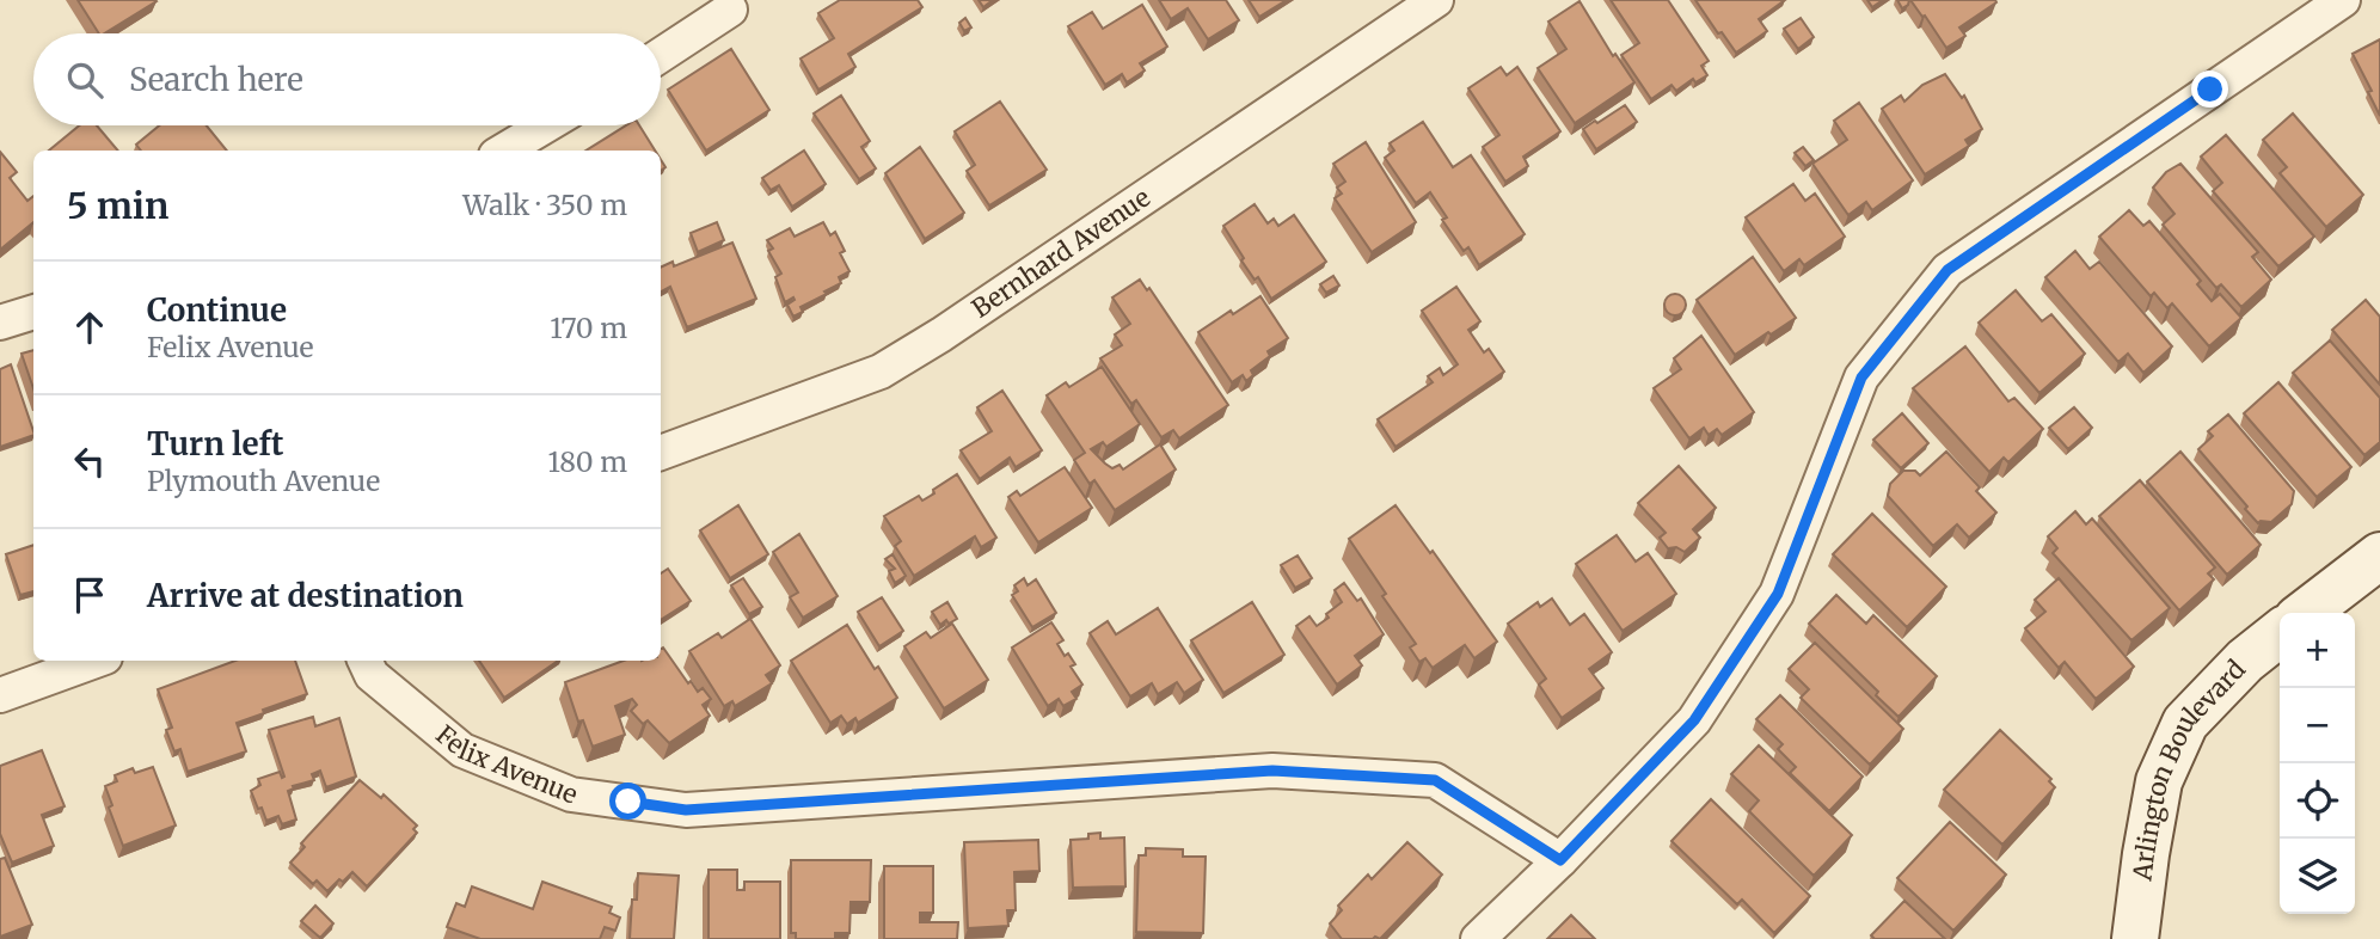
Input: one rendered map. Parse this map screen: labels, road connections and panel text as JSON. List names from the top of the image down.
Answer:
{
  "streets": {
    "main road": ["Arlington Boulevard"],
    "street": ["Bernhard Avenue", "Felix Avenue"]
  },
  "page": {
    "search": "Search here",
    "heading": ["5 min", "Walk · 350 m"],
    "list": [
      ["Continue", "Felix Avenue", "170 m"],
      ["Turn left", "Plymouth Avenue", "180 m"],
      "Arrive at destination"
    ],
    "map_buttons": ["+", "−"]
  }
}
